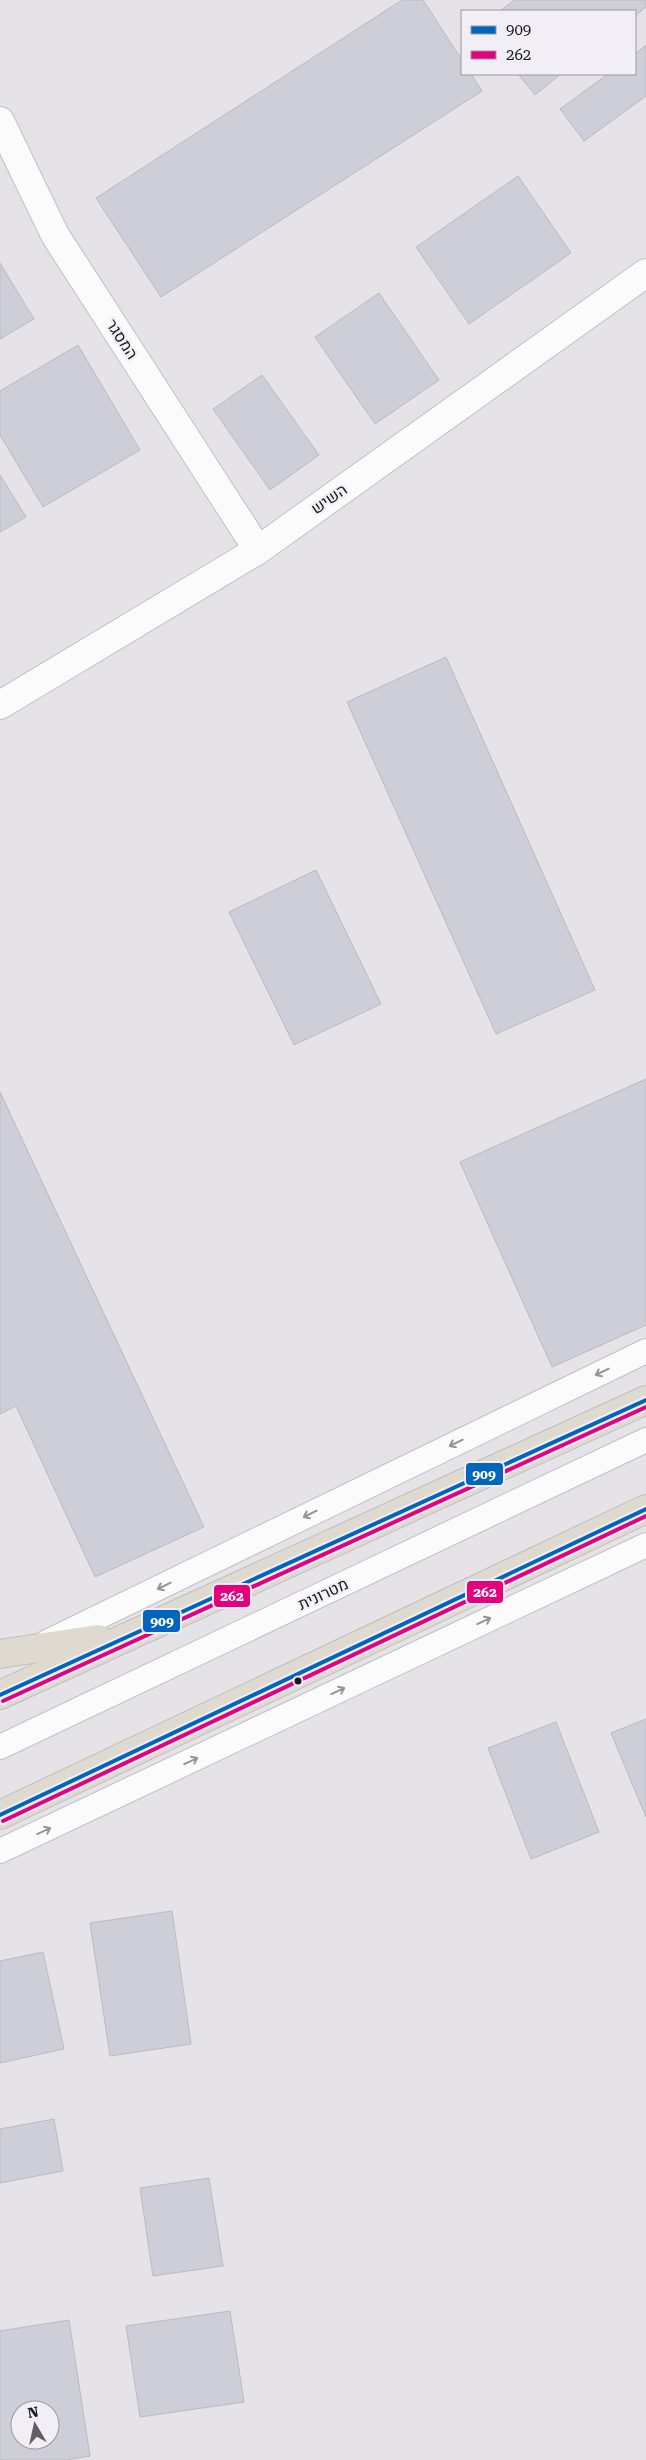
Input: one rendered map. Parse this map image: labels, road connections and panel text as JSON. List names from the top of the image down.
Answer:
{
  "streets": {
    "street": ["המסגר", "השיש"],
    "lane": ["מטרונית"]
  },
  "crossings": [
    ["המסגר", "השיש"]
  ],
  "lines": ["transit line 909", "transit line 262"],
  "legend": ["909", "262"],
  "north": "top"
}
